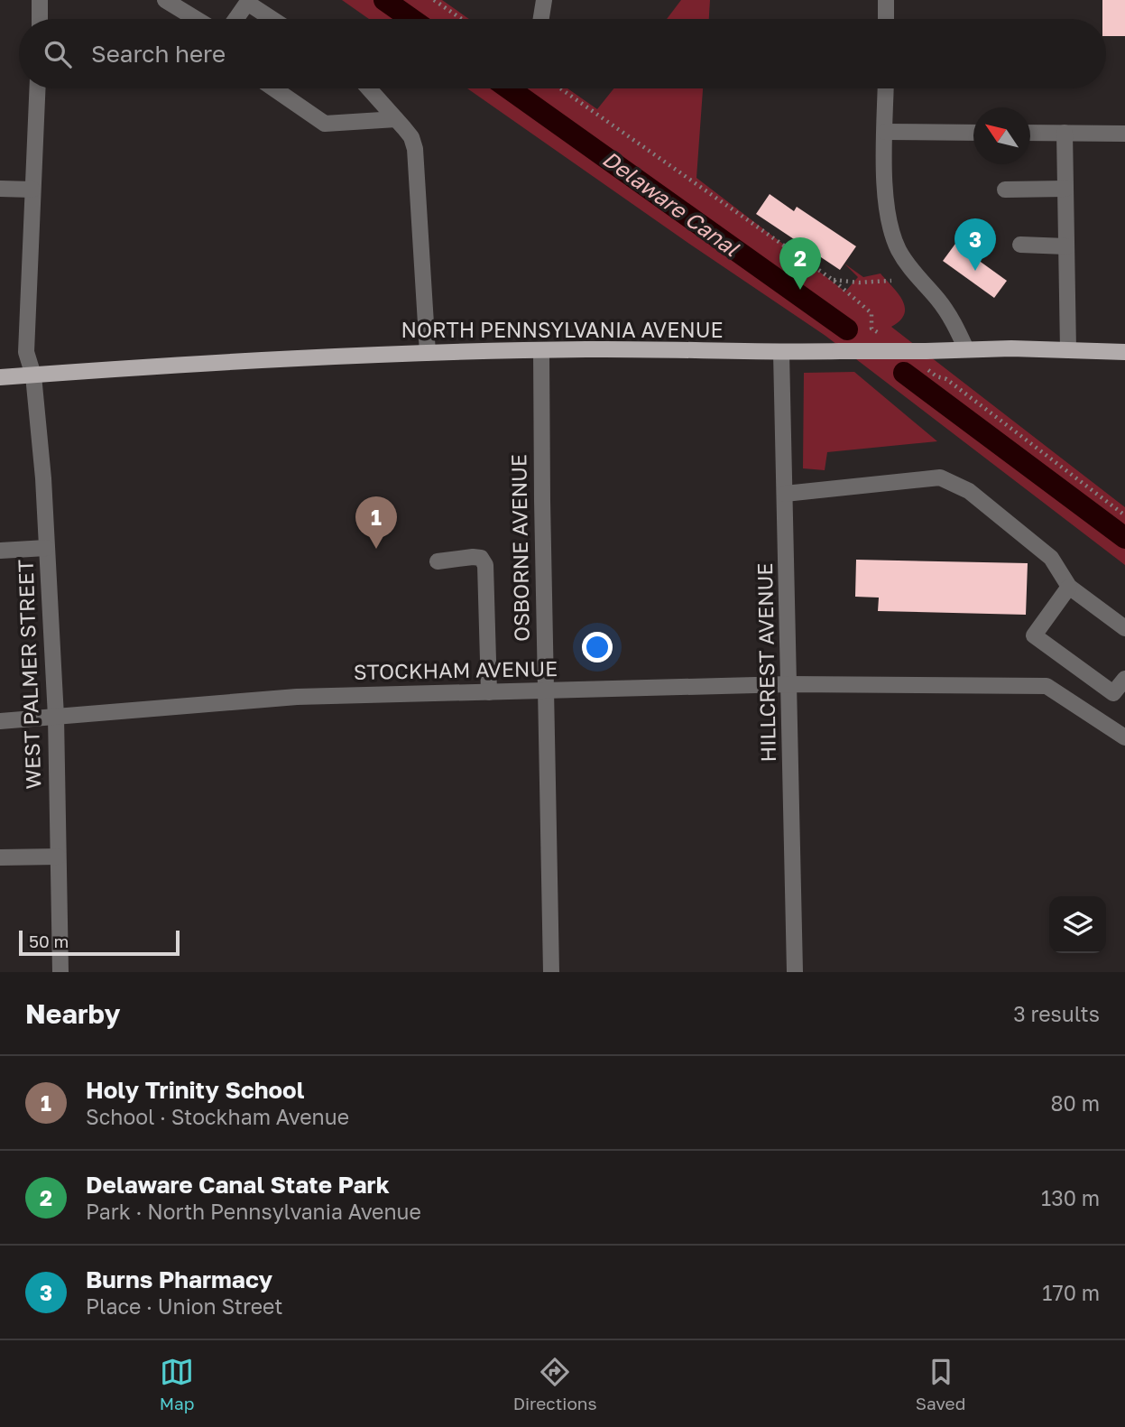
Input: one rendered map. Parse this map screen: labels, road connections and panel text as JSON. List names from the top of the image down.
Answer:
{
  "streets": {
    "main road": ["NORTH PENNSYLVANIA AVENUE"],
    "street": [
      "OSBORNE AVENUE",
      "HILLCREST AVENUE",
      "STOCKHAM AVENUE",
      "WEST PALMER STREET"
    ]
  },
  "crossings": [
    ["NORTH PENNSYLVANIA AVENUE", "OSBORNE AVENUE"],
    ["NORTH PENNSYLVANIA AVENUE", "HILLCREST AVENUE"],
    ["NORTH PENNSYLVANIA AVENUE", "WEST PALMER STREET"],
    ["OSBORNE AVENUE", "STOCKHAM AVENUE"],
    ["HILLCREST AVENUE", "STOCKHAM AVENUE"],
    ["STOCKHAM AVENUE", "WEST PALMER STREET"]
  ],
  "water": ["Delaware Canal"],
  "scale_bar": "50 m",
  "north": "top left",
  "page": {
    "search": "Search here",
    "pins": ["3", "2", "1"],
    "scale": "50 m",
    "heading": ["Nearby", "3 results"],
    "list": [
      {
        "mark": "1",
        "name": "Holy Trinity School",
        "note": "School · Stockham Avenue",
        "value": "80 m"
      },
      {
        "mark": "2",
        "name": "Delaware Canal State Park",
        "note": "Park · North Pennsylvania Avenue",
        "value": "130 m"
      },
      {
        "mark": "3",
        "name": "Burns Pharmacy",
        "note": "Place · Union Street",
        "value": "170 m"
      }
    ],
    "nav": ["Map", "Directions", "Saved"]
  }
}
